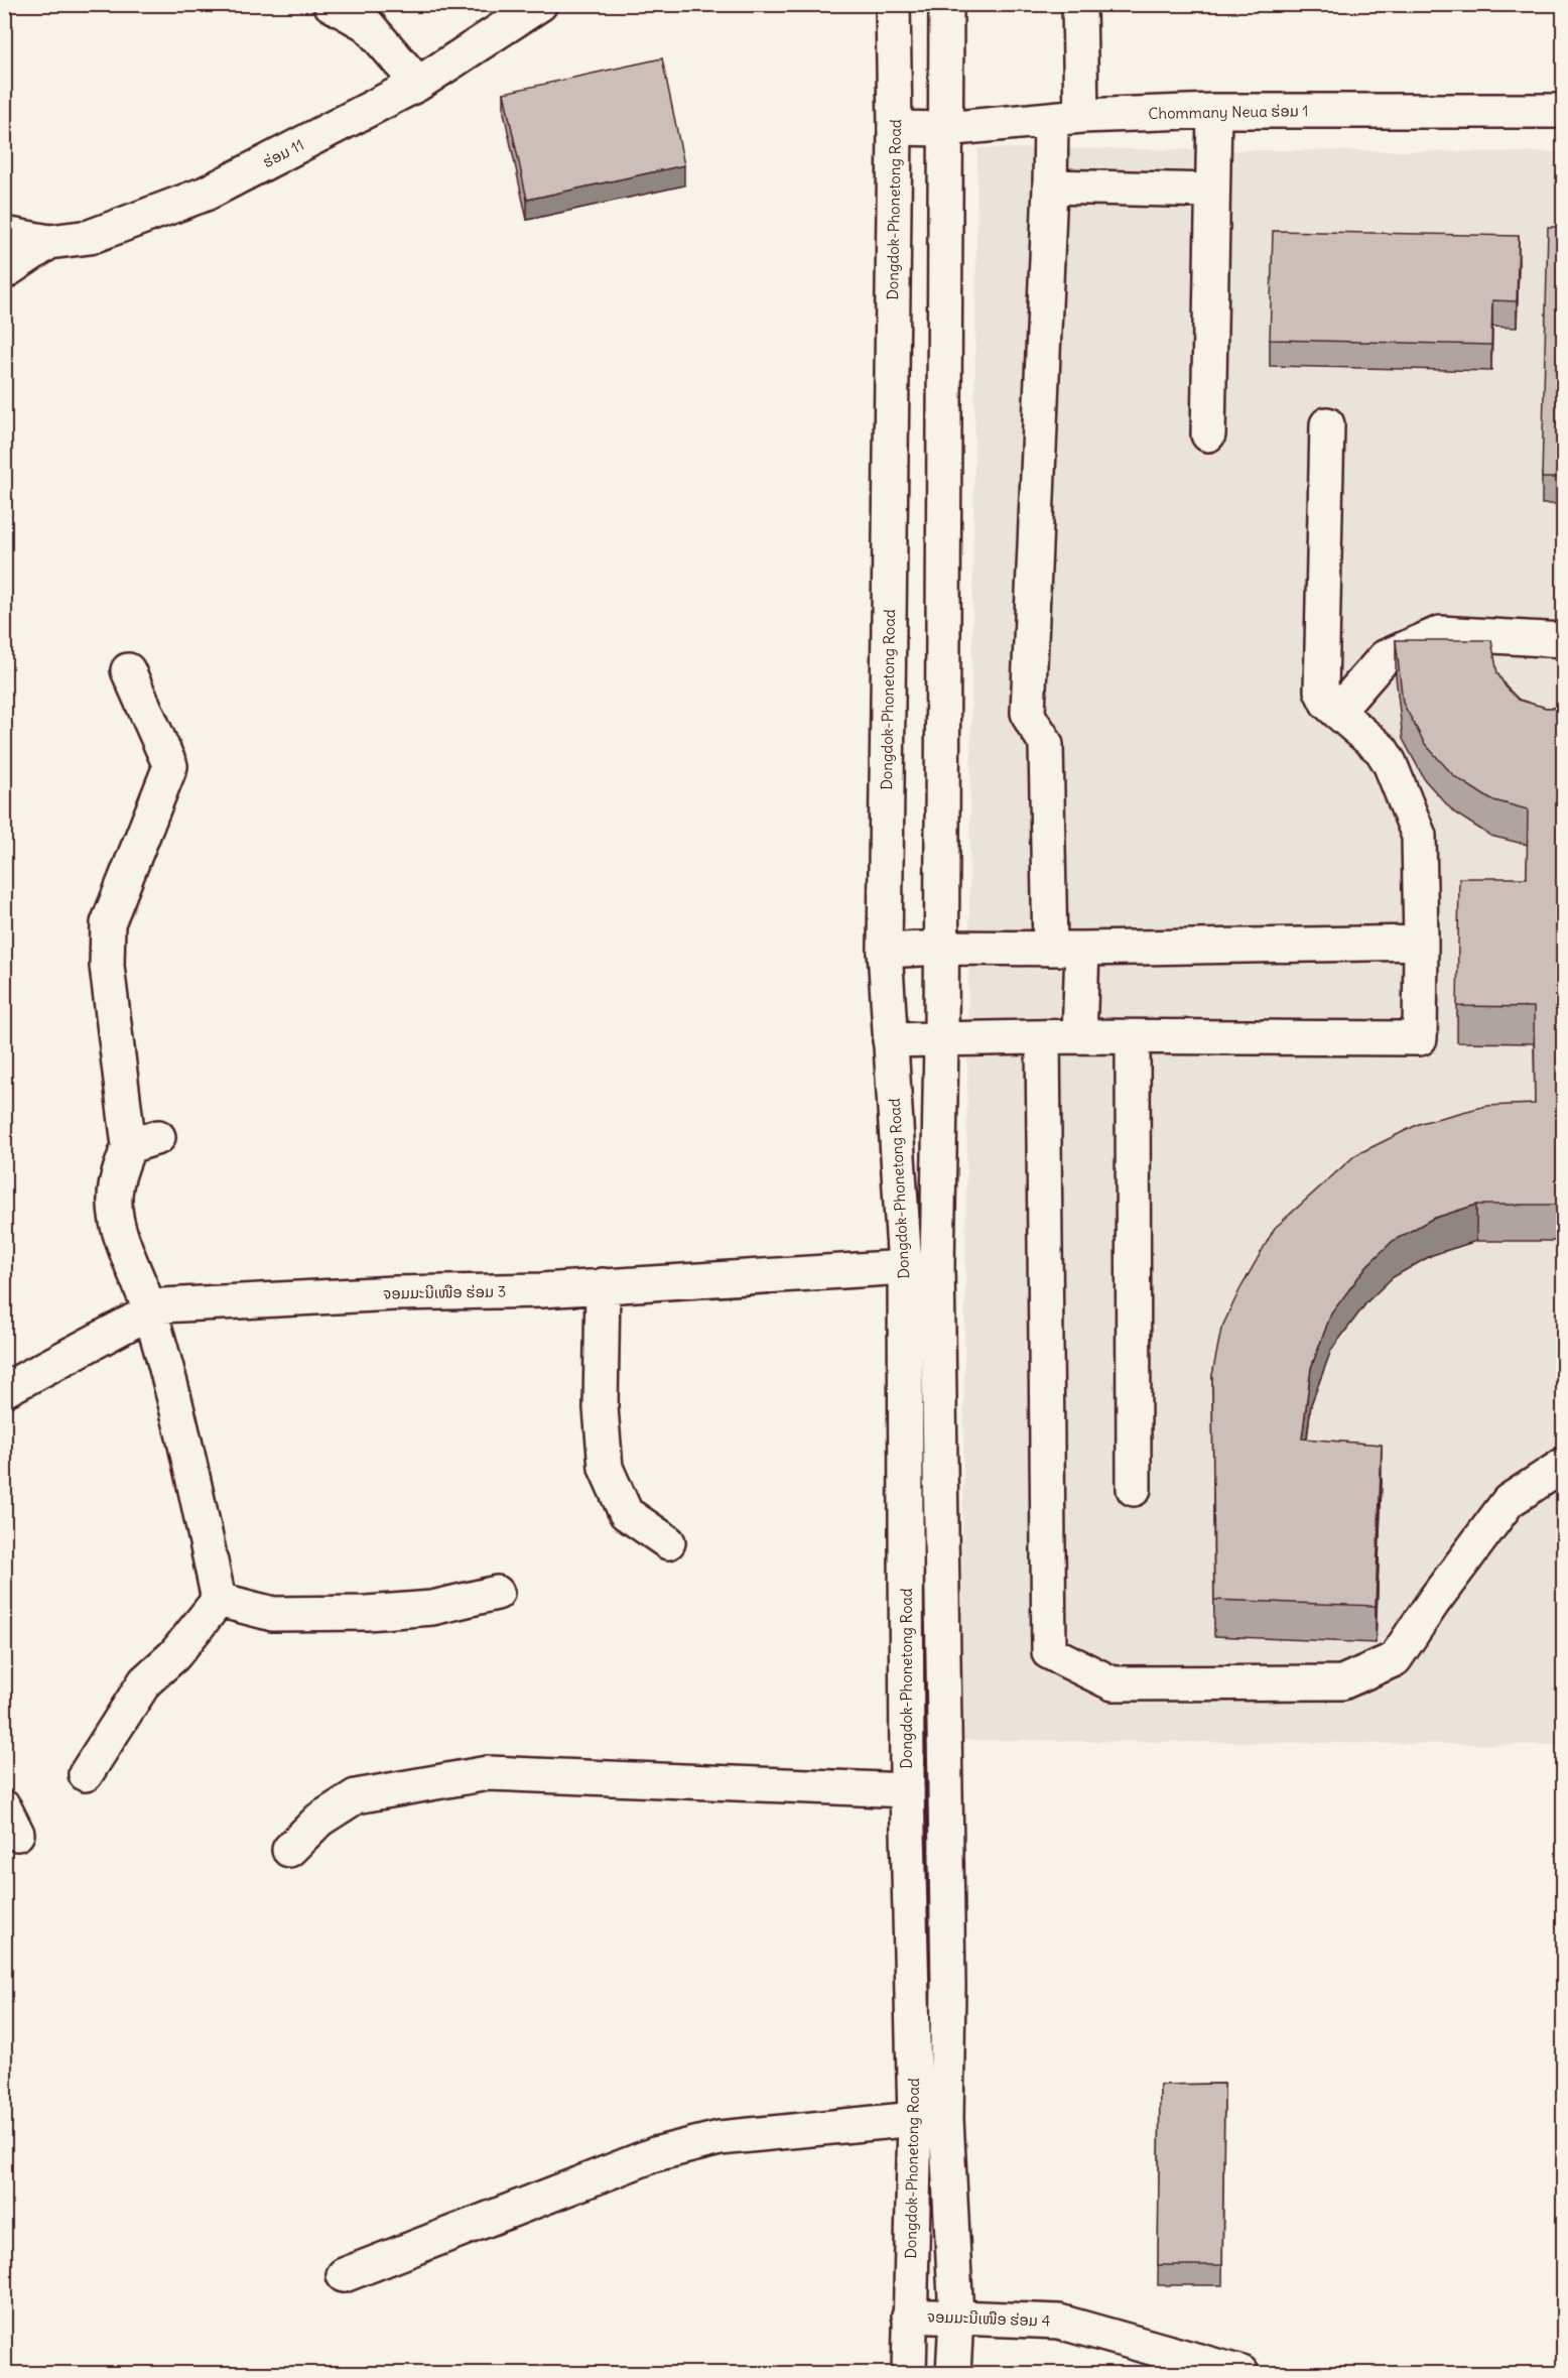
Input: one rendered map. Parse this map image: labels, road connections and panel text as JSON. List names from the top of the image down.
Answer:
{
  "streets": {
    "street": [
      "Chommany Neua ຮ່ອມ 1",
      "ຮ່ອມ 11",
      "Dongdok-Phonetong Road",
      "ຈອມມະນີເໜືອ ຮ່ອມ 3",
      "ຈອມມະນີເໜືອ ຮ່ອມ 4"
    ]
  },
  "crossings": [
    ["Chommany Neua ຮ່ອມ 1", "Dongdok-Phonetong Road"],
    ["Dongdok-Phonetong Road", "ຈອມມະນີເໜືອ ຮ່ອມ 3"],
    ["Dongdok-Phonetong Road", "ຈອມມະນີເໜືອ ຮ່ອມ 4"]
  ]
}
